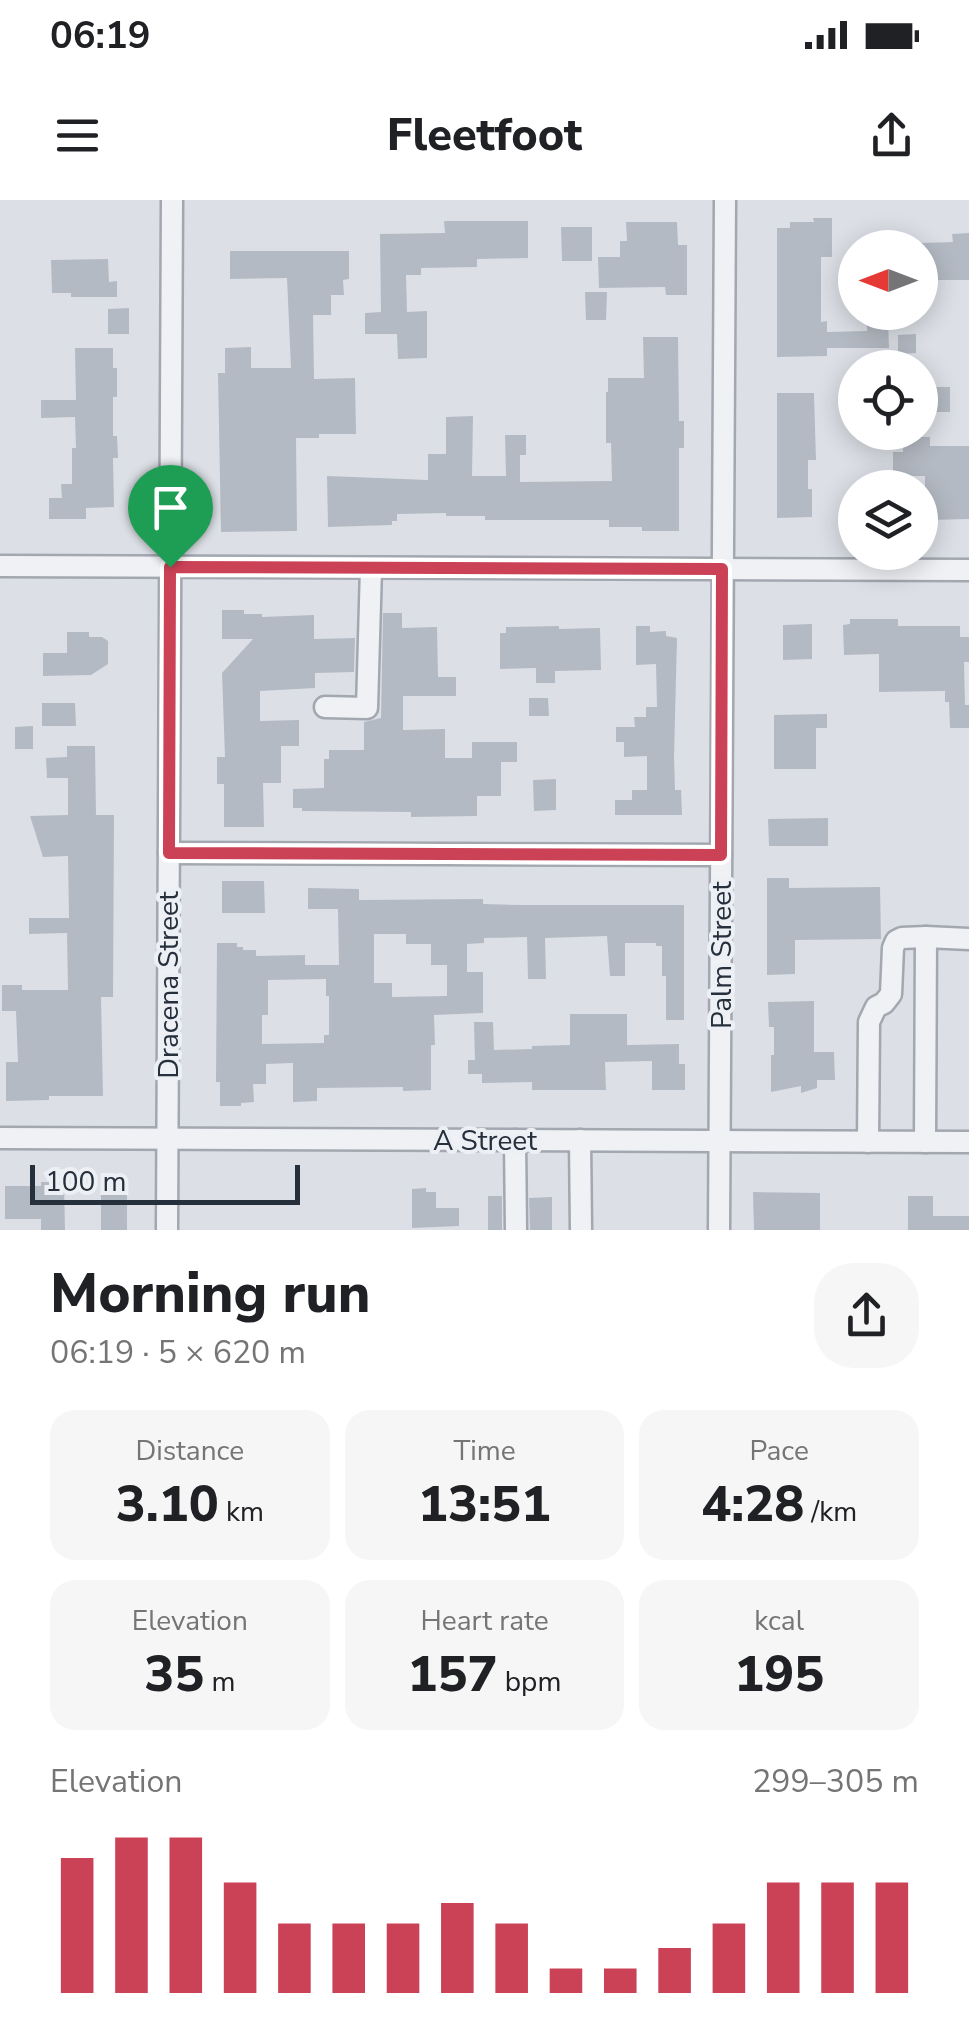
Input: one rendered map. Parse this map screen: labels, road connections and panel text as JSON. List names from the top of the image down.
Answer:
{
  "streets": {
    "street": ["Palm Street", "Dracena Street", "A Street"]
  },
  "crossings": [
    ["Palm Street", "A Street"],
    ["Dracena Street", "A Street"]
  ],
  "scale_bar": "100 m",
  "north": "left",
  "page": {
    "status": "06:19",
    "header": "Fleetfoot",
    "scale": "100 m",
    "heading": ["Morning run", "06:19 · 5 × 620 m"],
    "stats": [
      ["Distance", "3.10 km"],
      ["Time", "13:51"],
      ["Pace", "4:28 /km"],
      ["Elevation", "35 m"],
      ["Heart rate", "157 bpm"],
      ["kcal", "195"]
    ],
    "chart": ["Elevation", "299–305 m"]
  }
}
